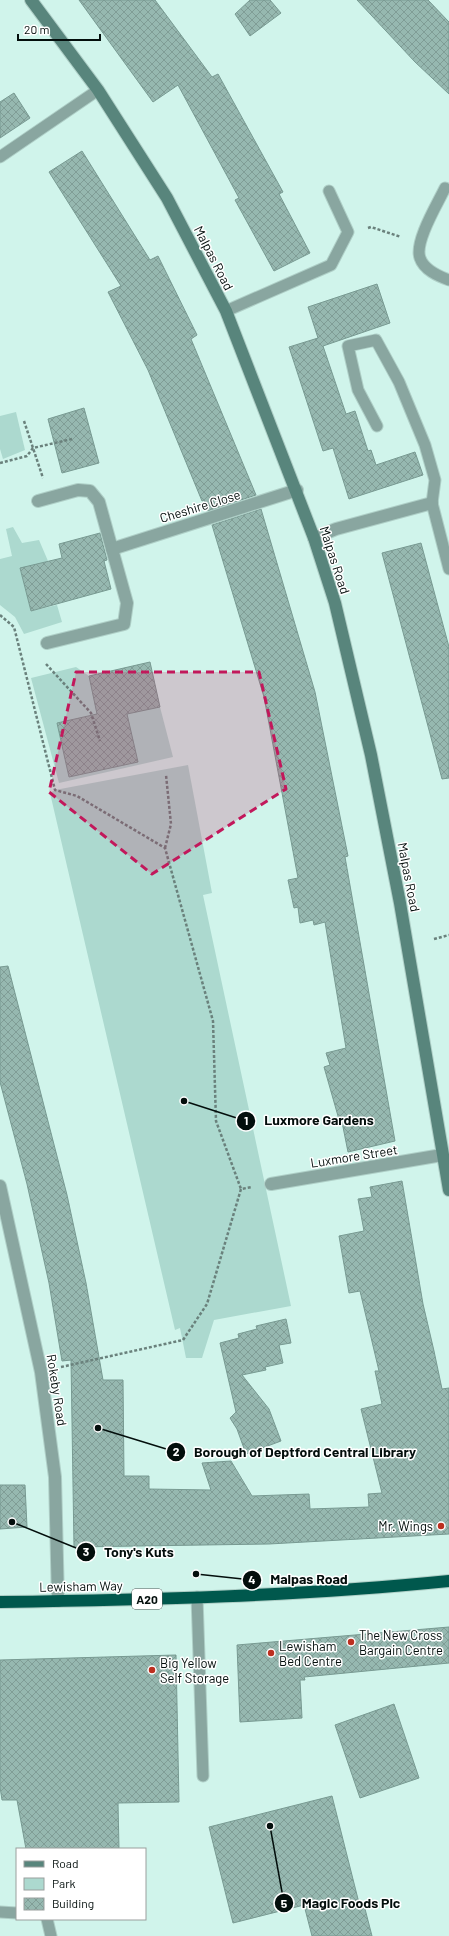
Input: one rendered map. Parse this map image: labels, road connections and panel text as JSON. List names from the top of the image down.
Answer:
{
  "streets": {
    "highway": ["Lewisham Way", "A20"],
    "main road": ["Malpas Road"],
    "street": ["Cheshire Close", "Luxmore Street", "Rokeby Road"]
  },
  "crossings": [
    ["Malpas Road", "Cheshire Close"],
    ["Malpas Road", "Luxmore Street"],
    ["Rokeby Road", "Lewisham Way"]
  ],
  "places": [
    "Luxmore Gardens",
    "Borough of Deptford Central Library",
    "Tony's Kuts",
    "Mr. Wings",
    "Malpas Road",
    "The New Cross Bargain Centre",
    "Lewisham Bed Centre",
    "Big Yellow Self Storage",
    "Magic Foods Plc"
  ],
  "legend": ["Road", "Park", "Building"],
  "scale_bar": "20 m"
}
